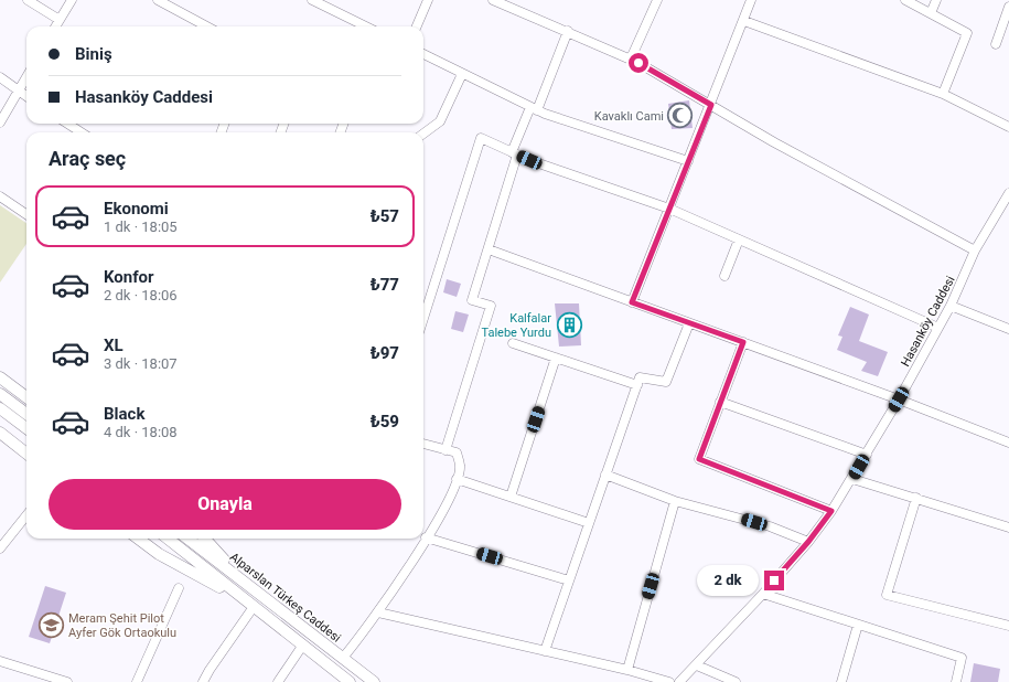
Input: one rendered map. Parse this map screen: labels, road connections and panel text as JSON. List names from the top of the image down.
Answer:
{
  "streets": {
    "main road": ["Alparslan Türkeş Caddesi"],
    "street": ["Hasanköy Caddesi"]
  },
  "places": {
    "mosque": ["Kavaklı Cami"],
    "building": ["Kalfalar Talebe Yurdu"],
    "school or university": ["Meram Şehit Pilot Ayfer Gök Ortaokulu"]
  },
  "page": {
    "banner": ["Biniş", "Hasanköy Caddesi"],
    "heading": "Araç seç",
    "list": [
      {
        "name": "Ekonomi",
        "note": "1 dk · 18:05",
        "value": "₺57"
      },
      {
        "name": "Konfor",
        "note": "2 dk · 18:06",
        "value": "₺77"
      },
      {
        "name": "XL",
        "note": "3 dk · 18:07",
        "value": "₺97"
      },
      {
        "name": "Black",
        "note": "4 dk · 18:08",
        "value": "₺59"
      }
    ],
    "buttons": "Onayla",
    "bubble": "2 dk"
  }
}
